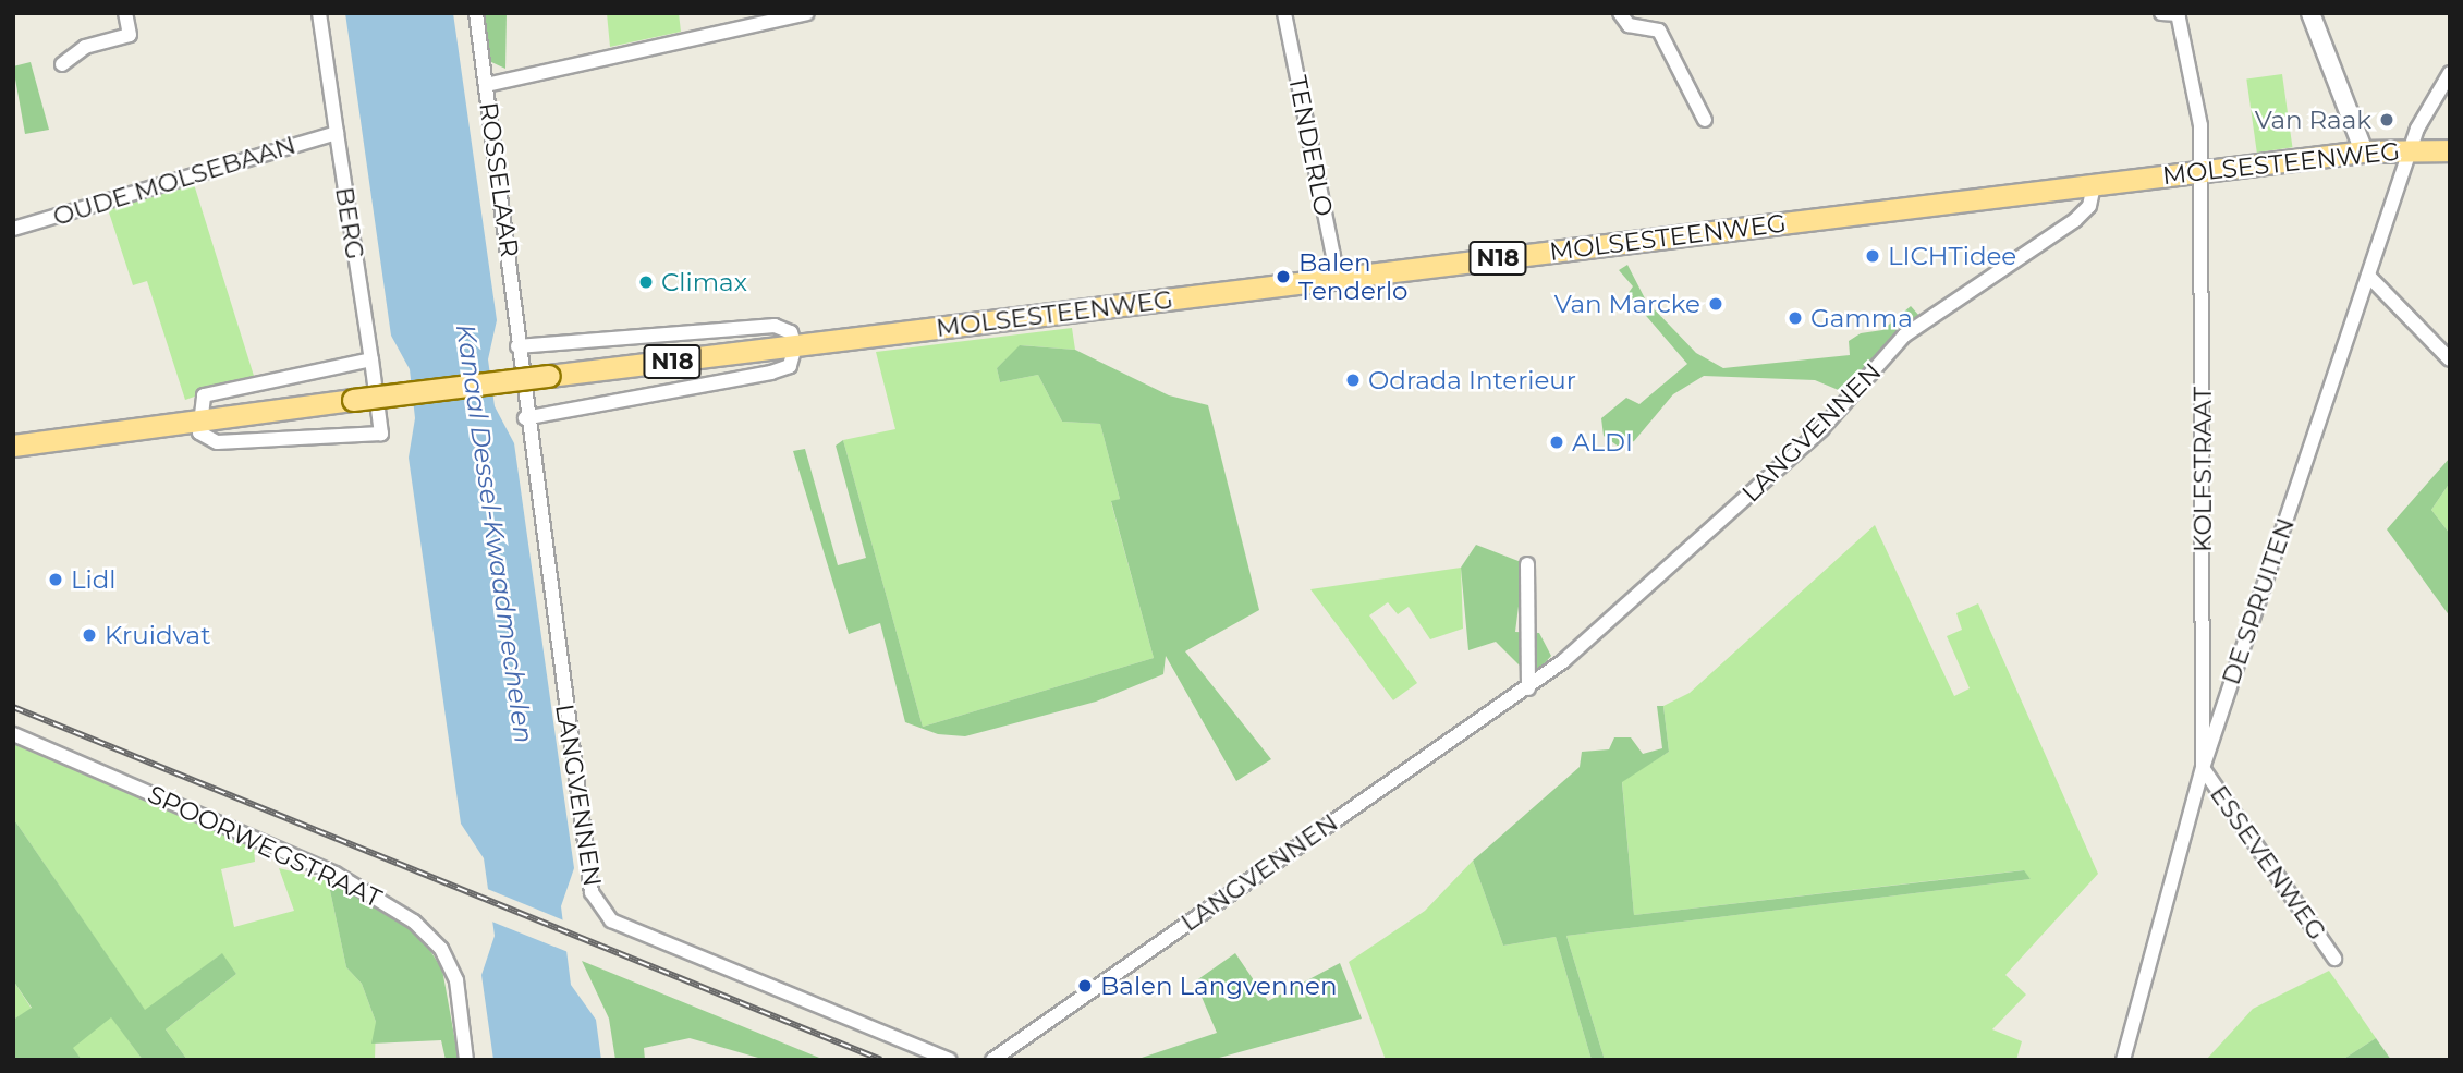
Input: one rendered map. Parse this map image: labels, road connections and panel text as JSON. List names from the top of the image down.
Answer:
{
  "streets": {
    "main road": ["MOLSESTEENWEG", "N18"],
    "street": [
      "TENDERLO",
      "ROSSELAAR",
      "OUDE MOLSEBAAN",
      "BERG",
      "LANGVENNEN",
      "KOLFSTRAAT",
      "DE SPRUITEN",
      "SPOORWEGSTRAAT",
      "ESSEVENWEG"
    ]
  },
  "crossings": [
    ["TENDERLO", "MOLSESTEENWEG"],
    ["MOLSESTEENWEG", "BERG"],
    ["MOLSESTEENWEG", "N18"],
    ["MOLSESTEENWEG", "LANGVENNEN"],
    ["MOLSESTEENWEG", "KOLFSTRAAT"],
    ["MOLSESTEENWEG", "DE SPRUITEN"],
    ["ROSSELAAR", "LANGVENNEN"],
    ["OUDE MOLSEBAAN", "BERG"],
    ["BERG", "N18"],
    ["KOLFSTRAAT", "DE SPRUITEN"],
    ["KOLFSTRAAT", "ESSEVENWEG"],
    ["DE SPRUITEN", "ESSEVENWEG"]
  ],
  "water": ["Kanaal Dessel-Kwaadmechelen"],
  "places": [
    "Van Raak",
    "LICHTidee",
    "Balen Tenderlo",
    "Climax",
    "Van Marcke",
    "Gamma",
    "Odrada Interieur",
    "ALDI",
    "Lidl",
    "Kruidvat",
    "Balen Langvennen"
  ]
}
